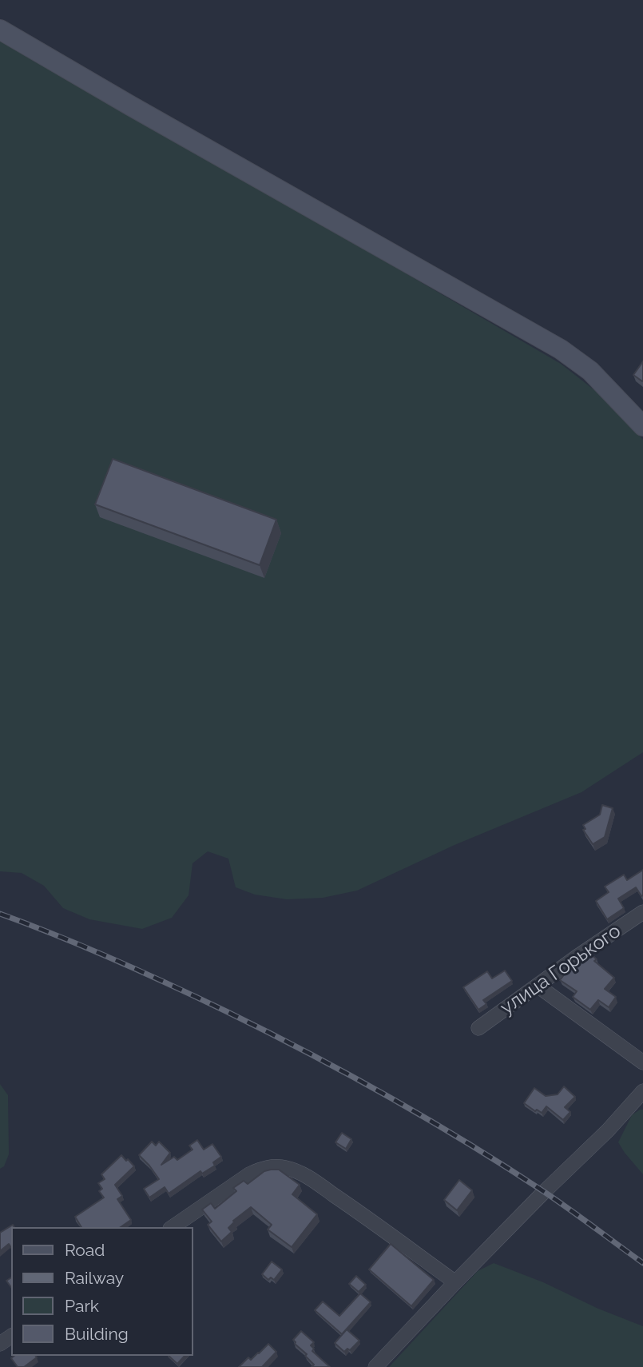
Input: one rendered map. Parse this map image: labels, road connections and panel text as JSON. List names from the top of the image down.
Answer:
{
  "streets": {
    "street": ["улица Горького"]
  },
  "legend": [
    "Road",
    "Railway",
    "Park",
    "Building"
  ]
}
